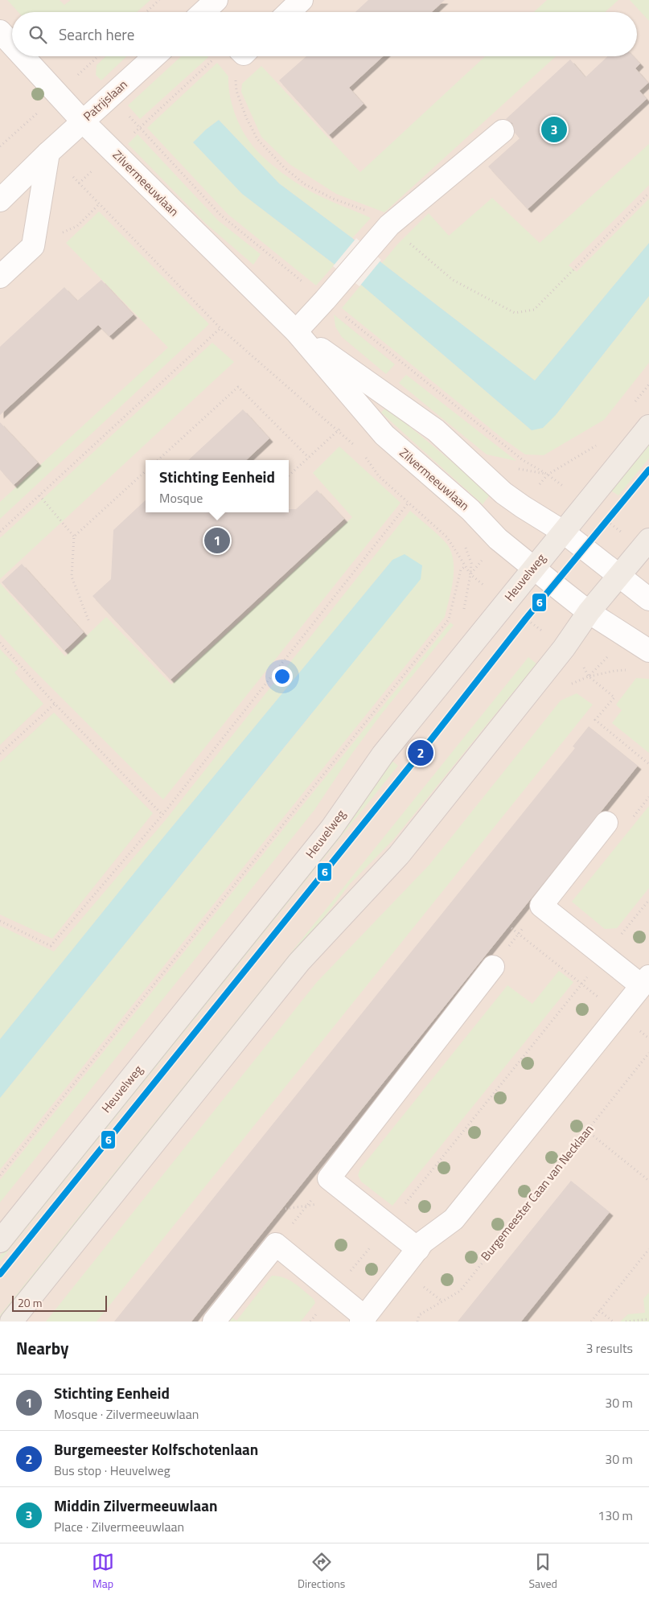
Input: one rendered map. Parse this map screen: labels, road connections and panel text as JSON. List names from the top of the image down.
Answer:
{
  "streets": {
    "main road": ["Heuvelweg"],
    "street": ["Patrijslaan", "Zilvermeeuwlaan"],
    "path": ["Burgemeester Caan van Necklaan"]
  },
  "crossings": [
    ["Patrijslaan", "Zilvermeeuwlaan"],
    ["Zilvermeeuwlaan", "Heuvelweg"]
  ],
  "lines": ["transit line 6"],
  "scale_bar": "20 m",
  "page": {
    "search": "Search here",
    "pins": ["3", "1", "2"],
    "popup": ["Stichting Eenheid", "Mosque"],
    "scale": "20 m",
    "heading": ["Nearby", "3 results"],
    "list": [
      {
        "mark": "1",
        "name": "Stichting Eenheid",
        "note": "Mosque · Zilvermeeuwlaan",
        "value": "30 m"
      },
      {
        "mark": "2",
        "name": "Burgemeester Kolfschotenlaan",
        "note": "Bus stop · Heuvelweg",
        "value": "30 m"
      },
      {
        "mark": "3",
        "name": "Middin Zilvermeeuwlaan",
        "note": "Place · Zilvermeeuwlaan",
        "value": "130 m"
      }
    ],
    "nav": ["Map", "Directions", "Saved"]
  }
}
